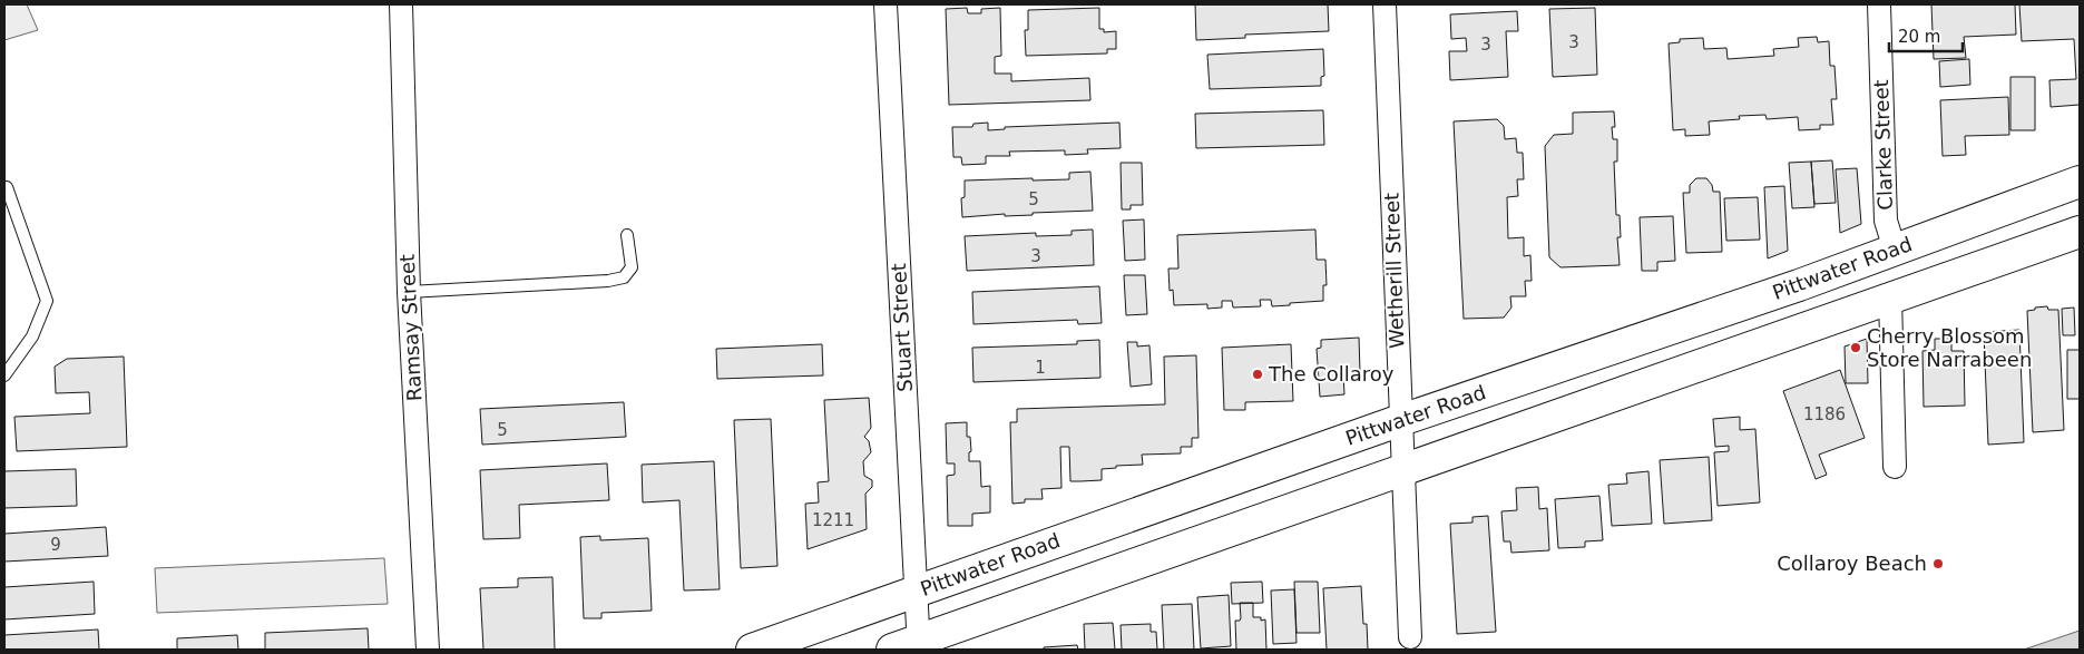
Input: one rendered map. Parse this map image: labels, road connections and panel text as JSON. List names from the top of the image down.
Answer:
{
  "streets": {
    "highway": ["Pittwater Road"],
    "street": [
      "Clarke Street",
      "Wetherill Street",
      "Ramsay Street",
      "Stuart Street"
    ]
  },
  "crossings": [
    ["Clarke Street", "Pittwater Road"],
    ["Pittwater Road", "Wetherill Street"],
    ["Pittwater Road", "Stuart Street"]
  ],
  "places": ["Cherry Blossom Store Narrabeen", "The Collaroy", "Collaroy Beach"],
  "house_numbers": [
    "3",
    "3",
    "5",
    "3",
    "1",
    "1186",
    "5",
    "1211",
    "9"
  ],
  "scale_bar": "20 m"
}
